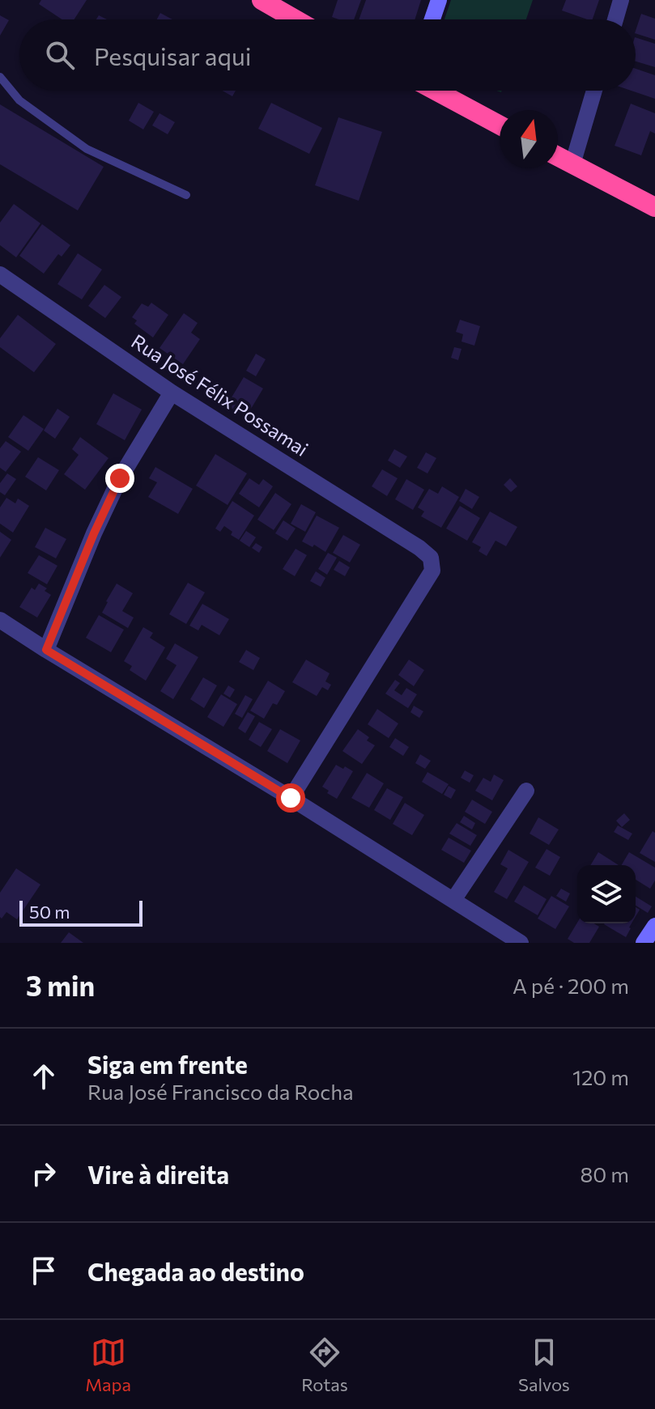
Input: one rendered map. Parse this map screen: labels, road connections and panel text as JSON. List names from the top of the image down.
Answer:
{
  "streets": {
    "street": ["Rua José Félix Possamai"]
  },
  "scale_bar": "50 m",
  "north": "top",
  "page": {
    "search": "Pesquisar aqui",
    "scale": "50 m",
    "heading": ["3 min", "A pé · 200 m"],
    "list": [
      ["Siga em frente", "Rua José Francisco da Rocha", "120 m"],
      ["Vire à direita", "80 m"],
      "Chegada ao destino"
    ],
    "nav": ["Mapa", "Rotas", "Salvos"]
  }
}
